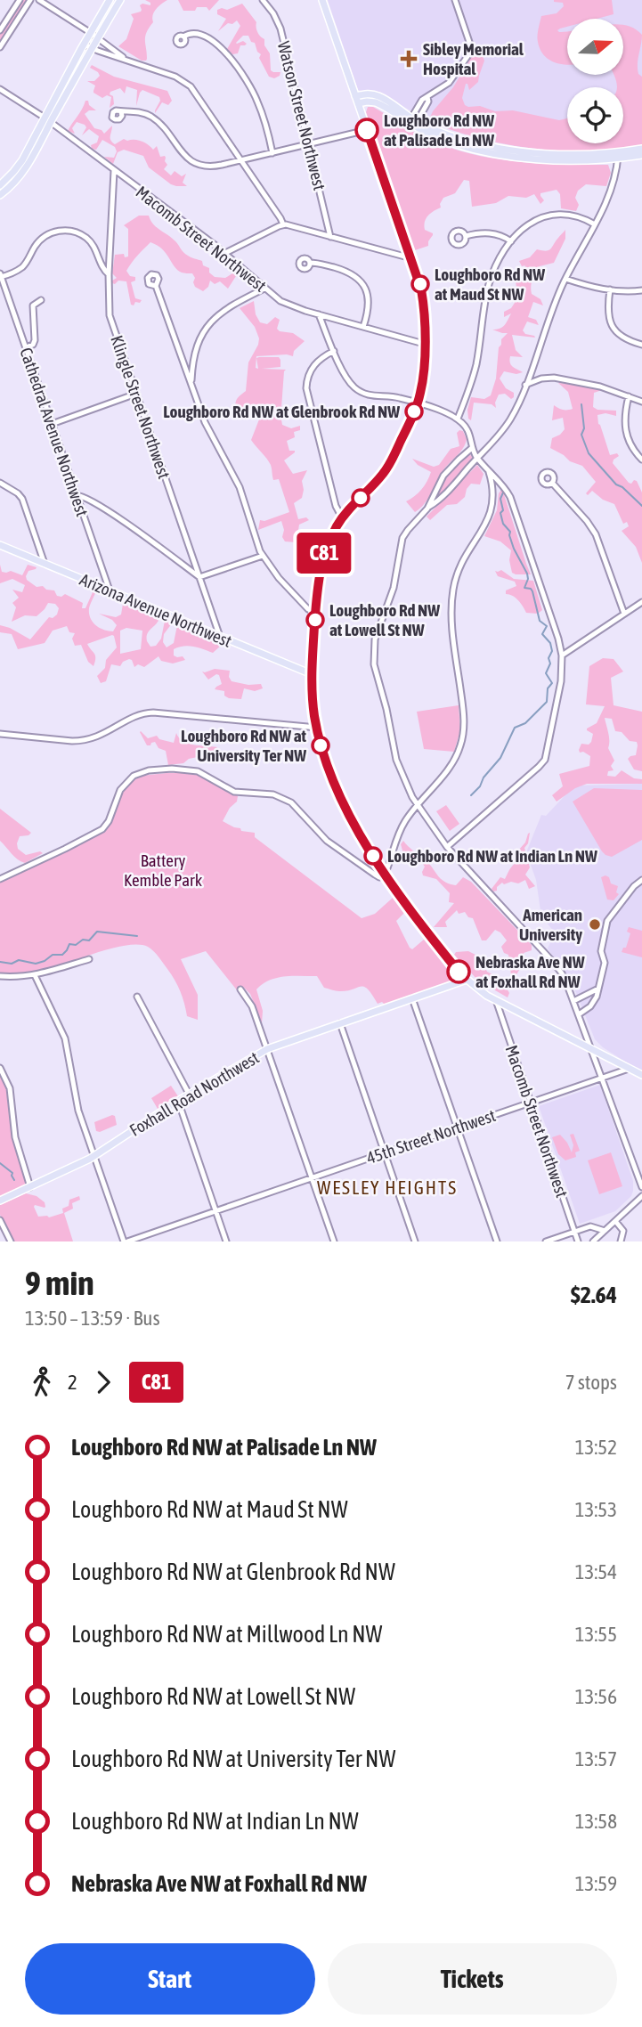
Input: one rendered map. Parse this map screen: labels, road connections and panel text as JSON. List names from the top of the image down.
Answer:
{
  "streets": {
    "main road": ["Arizona Avenue Northwest", "Foxhall Road Northwest"],
    "street": [
      "Watson Street Northwest",
      "Macomb Street Northwest",
      "Klingle Street Northwest",
      "Cathedral Avenue Northwest",
      "45th Street Northwest"
    ]
  },
  "crossings": [
    ["Macomb Street Northwest", "Klingle Street Northwest"],
    ["Macomb Street Northwest", "45th Street Northwest"],
    ["Klingle Street Northwest", "Arizona Avenue Northwest"],
    ["Cathedral Avenue Northwest", "Arizona Avenue Northwest"]
  ],
  "districts": ["WESLEY HEIGHTS"],
  "parks": ["Battery Kemble Park"],
  "places": {
    "health": ["Sibley Memorial Hospital"],
    "other": [
      "Loughboro Rd NW at Palisade Ln NW",
      "Loughboro Rd NW at Maud St NW",
      "Loughboro Rd NW at Glenbrook Rd NW",
      "Loughboro Rd NW at Lowell St NW",
      "Loughboro Rd NW at University Ter NW",
      "Loughboro Rd NW at Indian Ln NW",
      "American University",
      "Nebraska Ave NW at Foxhall Rd NW"
    ]
  },
  "lines": ["bus line C81"],
  "north": "right",
  "page": {
    "on_map": "C81",
    "heading": ["9 min", "13:50 – 13:59 · Bus", "$2.64"],
    "legs": ["2", "C81", "7 stops"],
    "list": [
      {
        "name": "Loughboro Rd NW at Palisade Ln NW",
        "value": "13:52"
      },
      {
        "name": "Loughboro Rd NW at Maud St NW",
        "value": "13:53"
      },
      {
        "name": "Loughboro Rd NW at Glenbrook Rd NW",
        "value": "13:54"
      },
      {
        "name": "Loughboro Rd NW at Millwood Ln NW",
        "value": "13:55"
      },
      {
        "name": "Loughboro Rd NW at Lowell St NW",
        "value": "13:56"
      },
      {
        "name": "Loughboro Rd NW at University Ter NW",
        "value": "13:57"
      },
      {
        "name": "Loughboro Rd NW at Indian Ln NW",
        "value": "13:58"
      },
      {
        "name": "Nebraska Ave NW at Foxhall Rd NW",
        "value": "13:59"
      }
    ],
    "buttons": ["Start", "Tickets"]
  }
}
